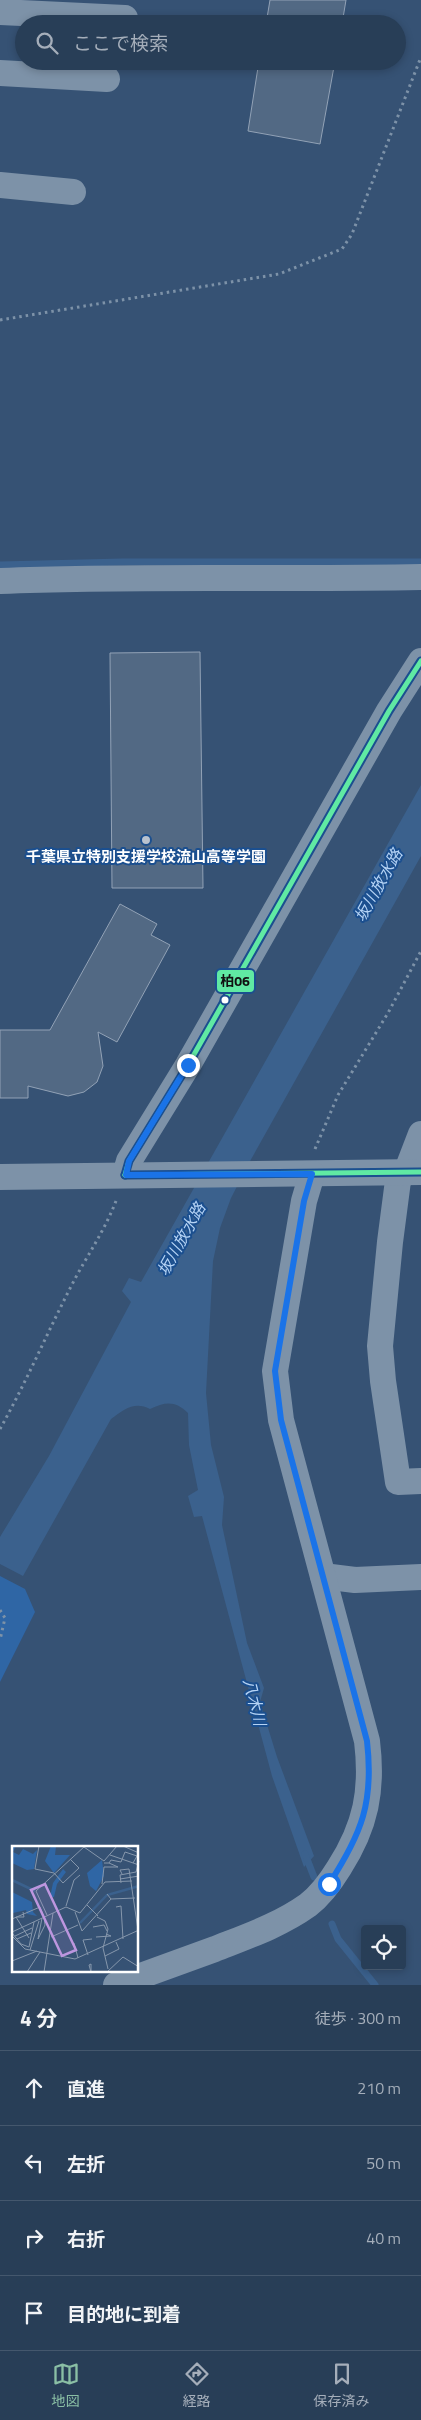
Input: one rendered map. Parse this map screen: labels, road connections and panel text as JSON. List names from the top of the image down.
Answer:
{
  "water": ["坂川放水路", "八木川"],
  "places": ["千葉県立特別支援学校流山高等学園"],
  "lines": ["transit line 柏06"],
  "page": {
    "search": "ここで検索",
    "heading": ["4 分", "徒歩 · 300 m"],
    "list": [
      ["直進", "210 m"],
      ["左折", "50 m"],
      ["右折", "40 m"],
      "目的地に到着"
    ],
    "nav": ["地図", "経路", "保存済み"]
  }
}
